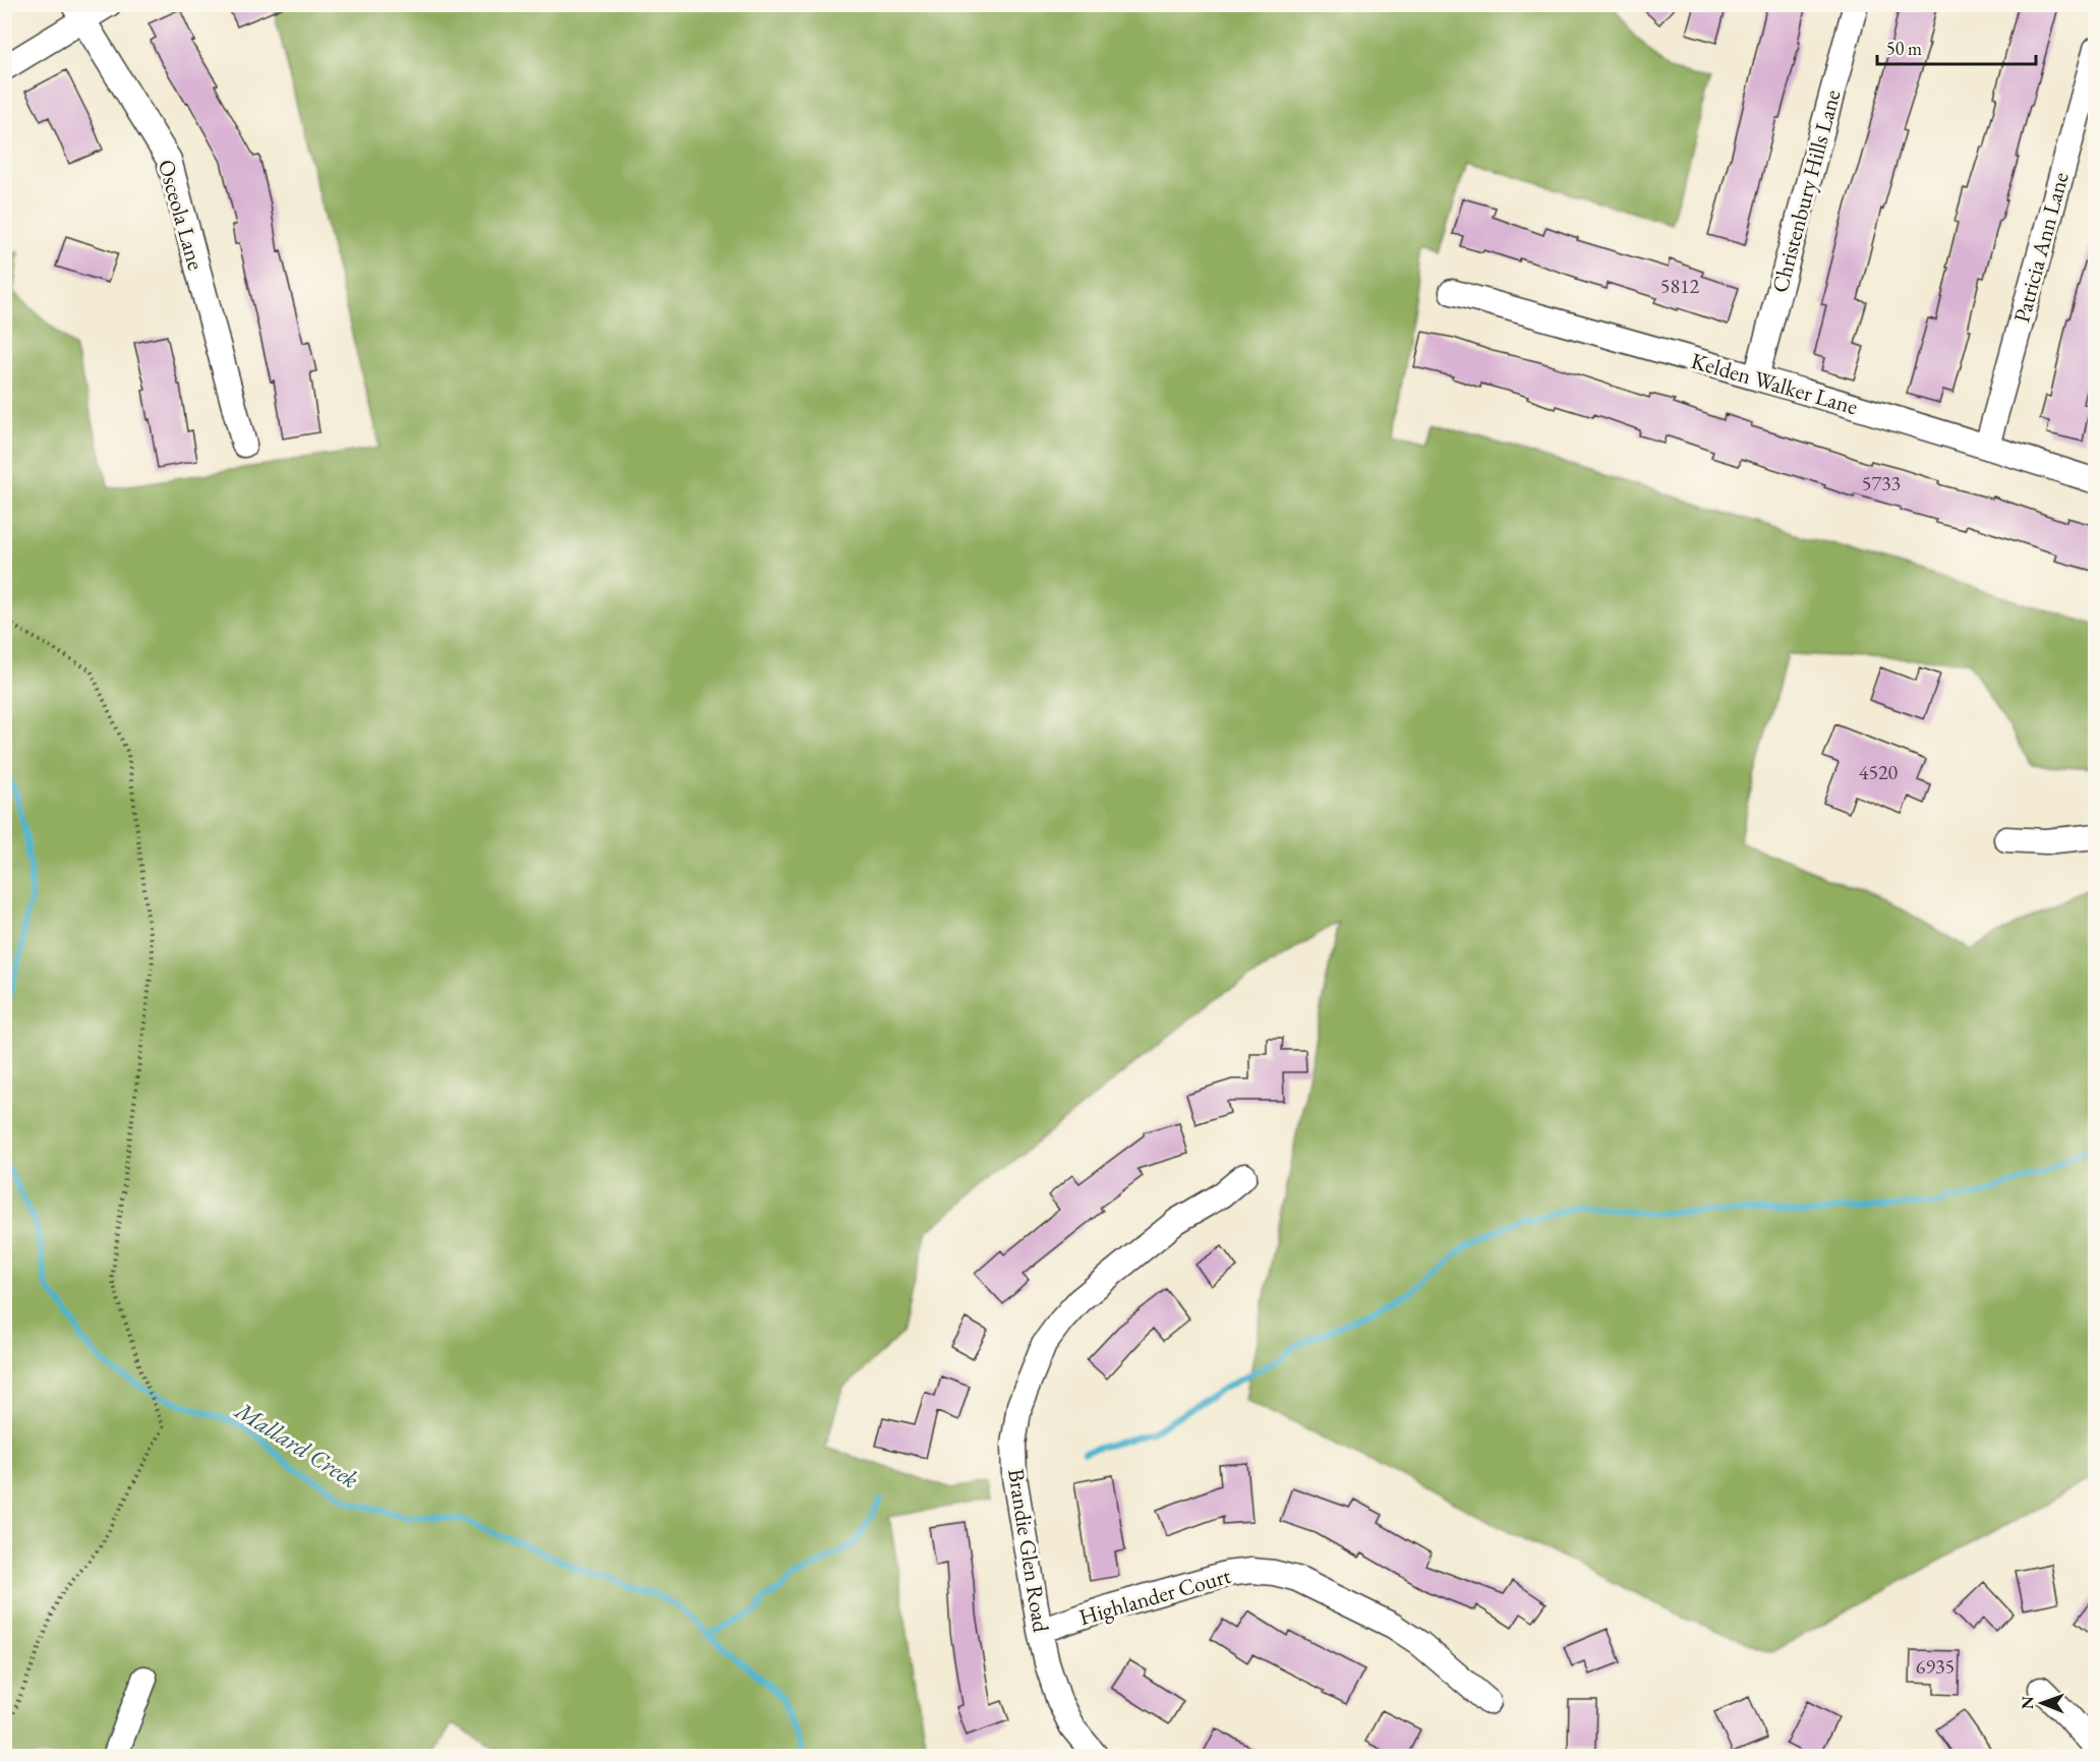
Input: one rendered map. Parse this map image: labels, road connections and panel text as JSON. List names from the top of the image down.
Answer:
{
  "streets": {
    "street": [
      "Christenbury Hills Lane",
      "Osceola Lane",
      "Patricia Ann Lane",
      "Kelden Walker Lane",
      "Brandie Glen Road",
      "Highlander Court"
    ]
  },
  "crossings": [
    ["Christenbury Hills Lane", "Kelden Walker Lane"],
    ["Patricia Ann Lane", "Kelden Walker Lane"],
    ["Brandie Glen Road", "Highlander Court"]
  ],
  "water": ["Mallard Creek"],
  "house_numbers": [
    "5812",
    "5733",
    "4520",
    "6935"
  ],
  "scale_bar": "50 m",
  "north": "left"
}
